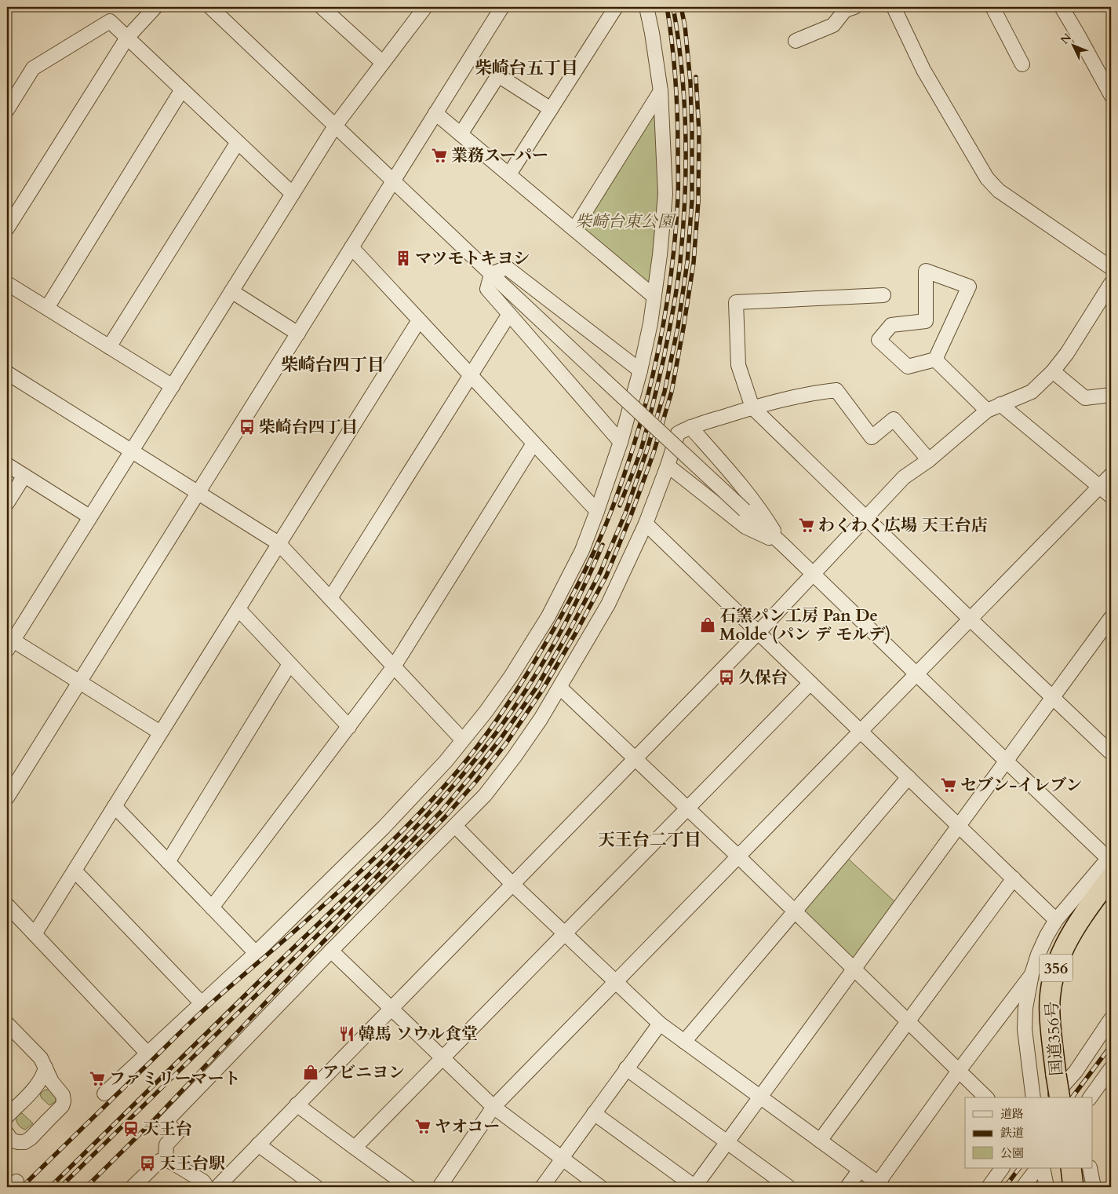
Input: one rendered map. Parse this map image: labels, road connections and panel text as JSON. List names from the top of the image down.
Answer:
{
  "streets": {
    "highway": ["356", "国道356号"]
  },
  "districts": ["柴崎台五丁目", "柴崎台四丁目", "天王台二丁目"],
  "parks": ["柴崎台東公園"],
  "places": {
    "supermarket": [
      "業務スーパー",
      "わくわく広場 天王台店",
      "セブン-イレブン",
      "ファミリーマート",
      "ヤオコー"
    ],
    "building": ["マツモトキヨシ"],
    "bus stop": ["柴崎台四丁目", "久保台", "天王台駅"],
    "shop": ["石窯パン工房 Pan De Molde (パン デ モルデ)", "アビニヨン"],
    "restaurant": ["韓馬 ソウル食堂"],
    "station": ["天王台"]
  },
  "legend": ["道路", "鉄道", "公園"],
  "north": "top left"
}
